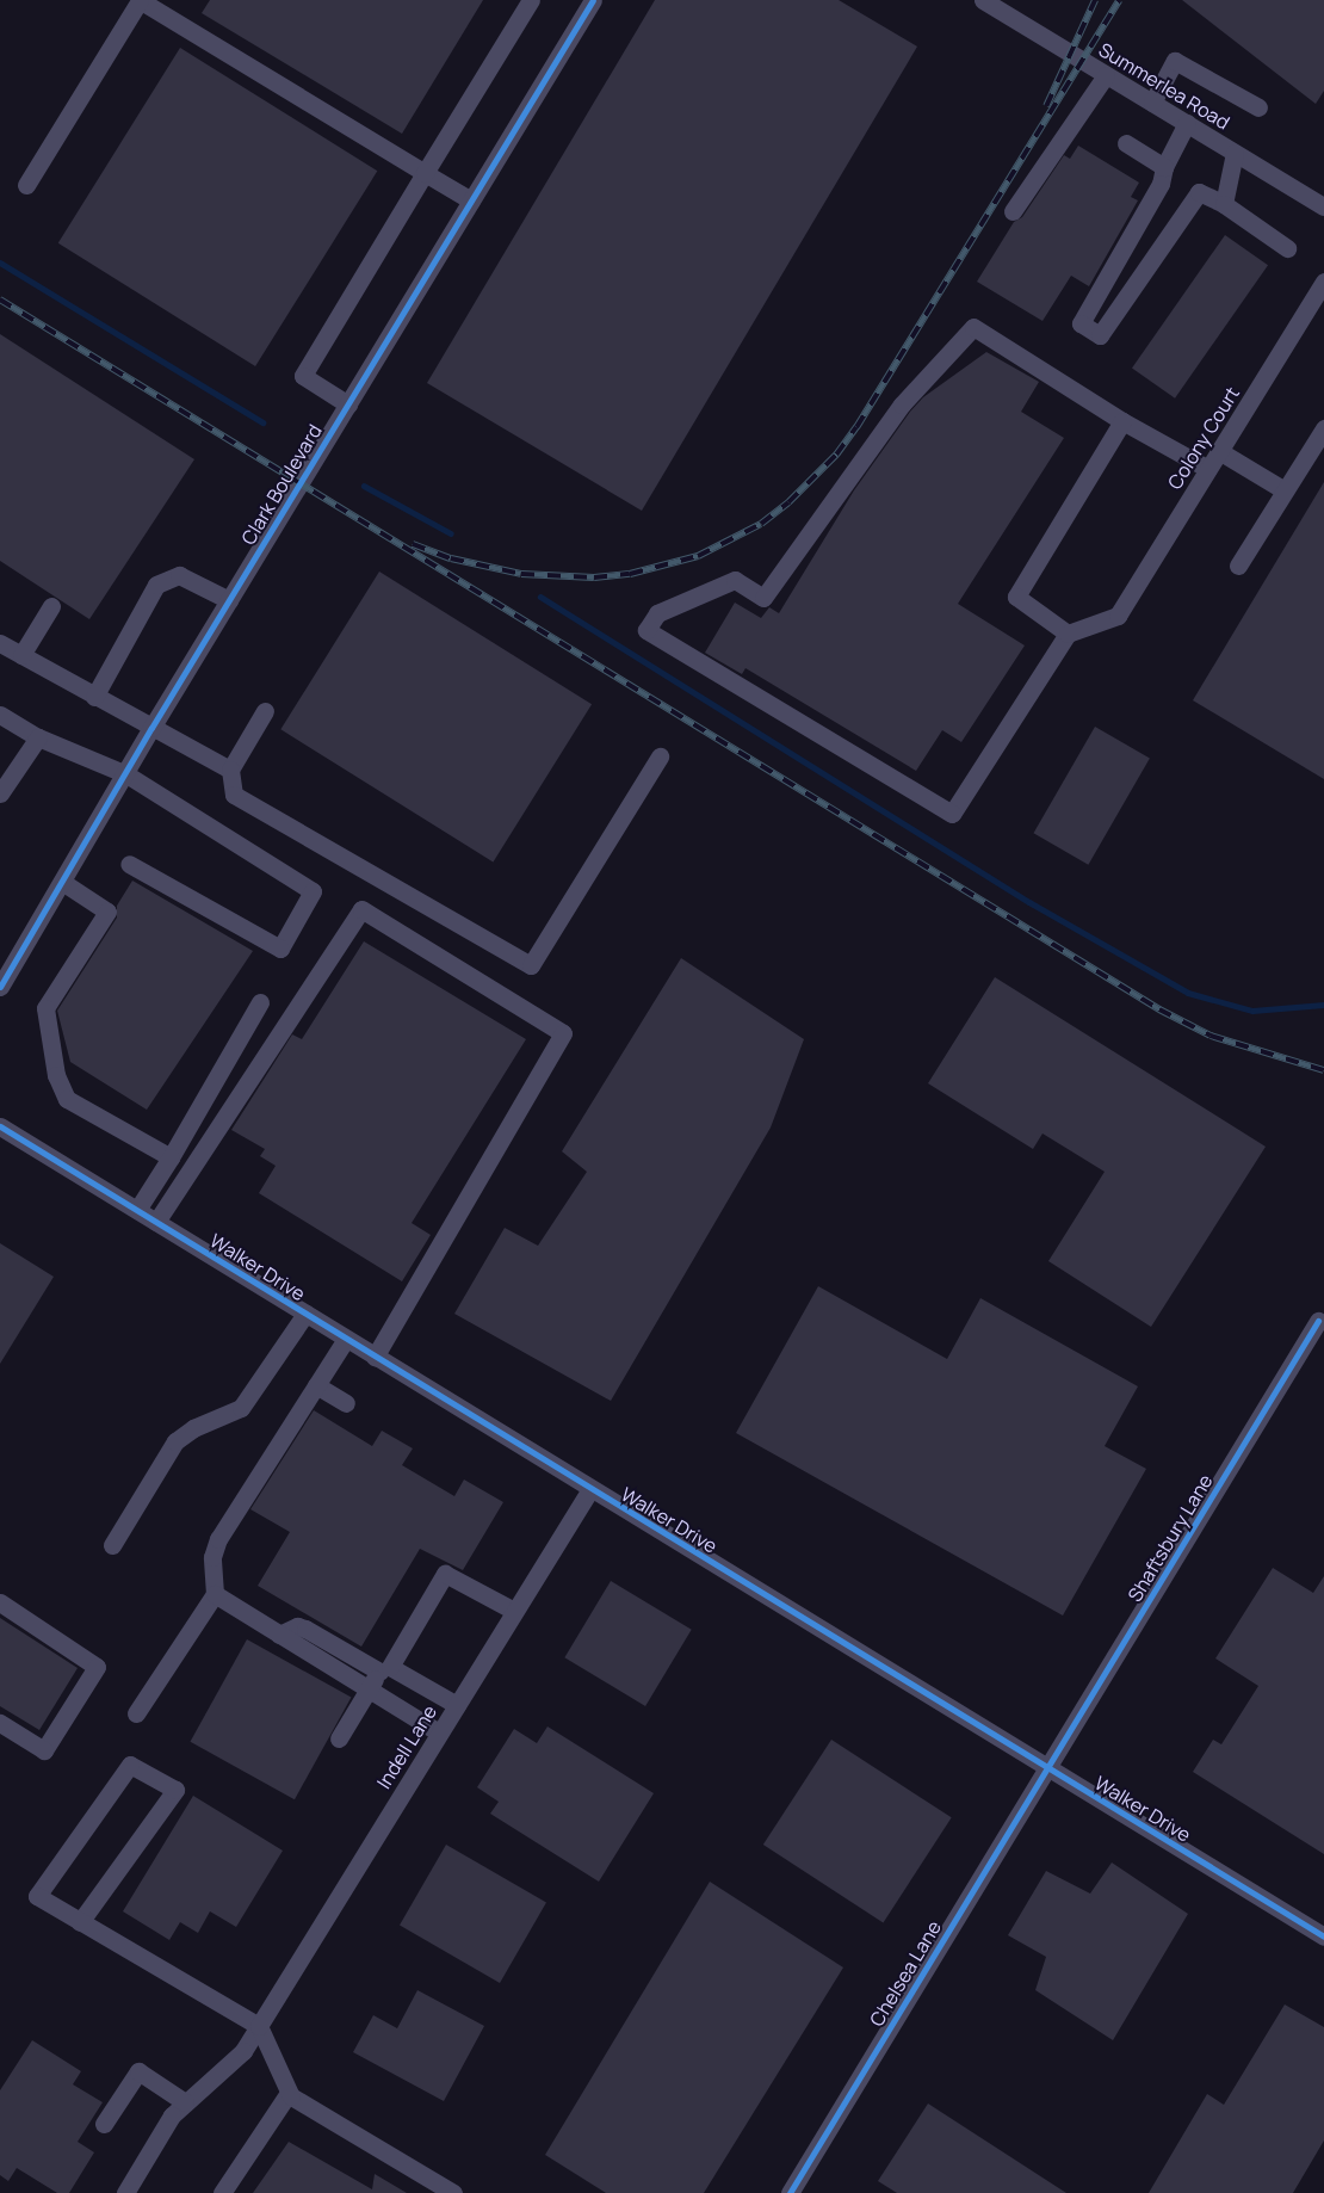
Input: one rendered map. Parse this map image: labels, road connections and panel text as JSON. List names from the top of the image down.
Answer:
{
  "streets": {
    "street": [
      "Summerlea Road",
      "Colony Court",
      "Clark Boulevard",
      "Walker Drive",
      "Shaftsbury Lane",
      "Indell Lane",
      "Chelsea Lane"
    ]
  },
  "crossings": [
    ["Walker Drive", "Shaftsbury Lane"],
    ["Walker Drive", "Indell Lane"],
    ["Walker Drive", "Chelsea Lane"],
    ["Shaftsbury Lane", "Chelsea Lane"]
  ]
}
